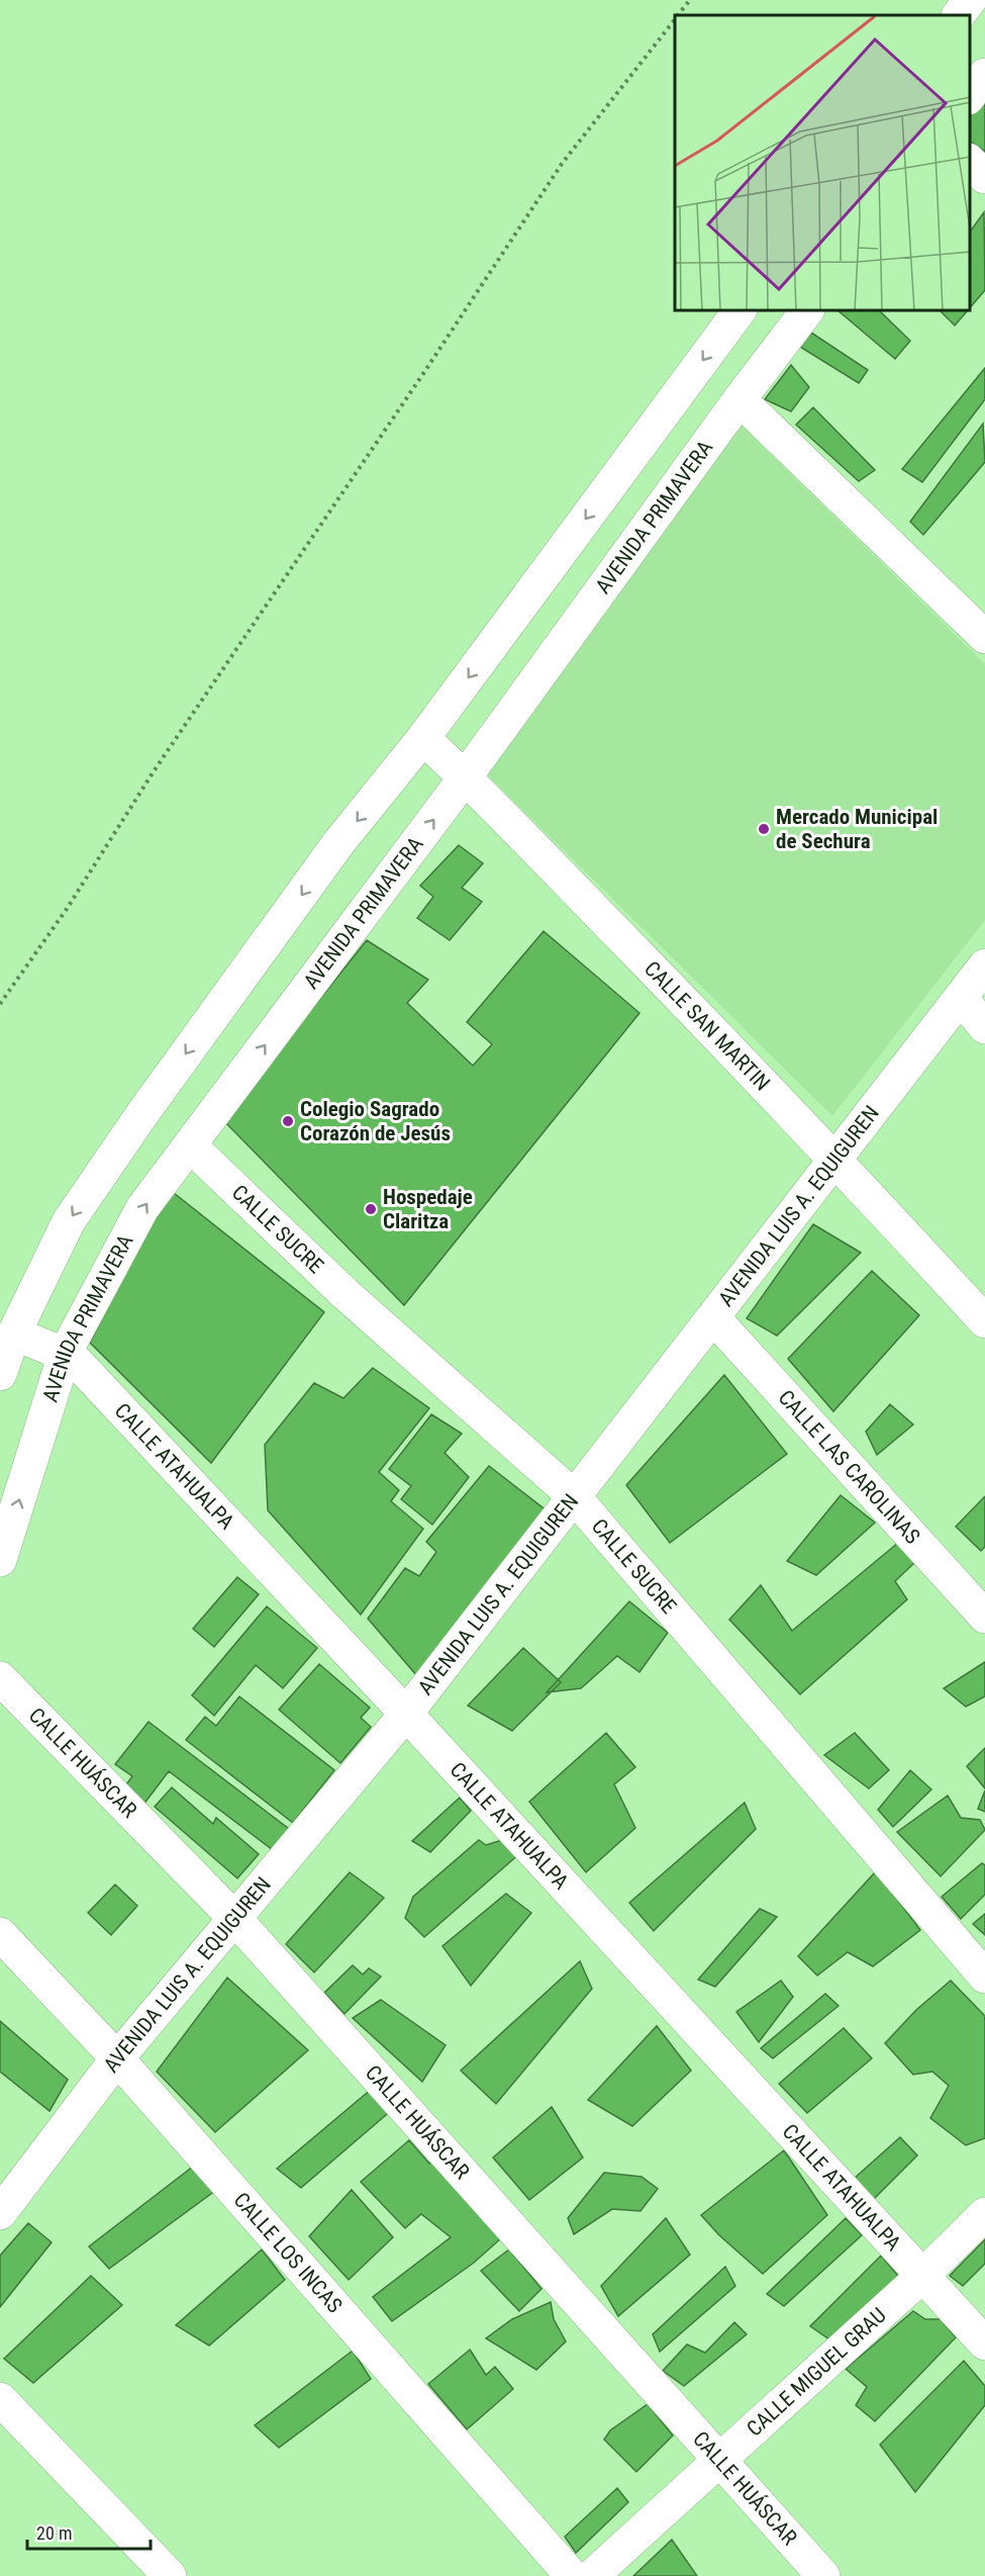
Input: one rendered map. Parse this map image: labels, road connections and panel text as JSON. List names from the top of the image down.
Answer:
{
  "streets": {
    "street": [
      "AVENIDA PRIMAVERA",
      "CALLE SAN MARTIN",
      "AVENIDA LUIS A. EQUIGUREN",
      "CALLE SUCRE",
      "CALLE ATAHUALPA",
      "CALLE LAS CAROLINAS",
      "CALLE HUÁSCAR",
      "CALLE LOS INCAS",
      "CALLE MIGUEL GRAU"
    ]
  },
  "crossings": [
    ["AVENIDA PRIMAVERA", "CALLE SAN MARTIN"],
    ["AVENIDA PRIMAVERA", "CALLE SUCRE"],
    ["AVENIDA PRIMAVERA", "CALLE ATAHUALPA"],
    ["CALLE SAN MARTIN", "AVENIDA LUIS A. EQUIGUREN"],
    ["AVENIDA LUIS A. EQUIGUREN", "CALLE SUCRE"],
    ["AVENIDA LUIS A. EQUIGUREN", "CALLE ATAHUALPA"],
    ["AVENIDA LUIS A. EQUIGUREN", "CALLE LAS CAROLINAS"],
    ["AVENIDA LUIS A. EQUIGUREN", "CALLE HUÁSCAR"],
    ["AVENIDA LUIS A. EQUIGUREN", "CALLE LOS INCAS"],
    ["CALLE ATAHUALPA", "CALLE MIGUEL GRAU"],
    ["CALLE HUÁSCAR", "CALLE MIGUEL GRAU"]
  ],
  "places": ["Mercado Municipal de Sechura", "Colegio Sagrado Corazón de Jesús", "Hospedaje Claritza"],
  "scale_bar": "20 m"
}
